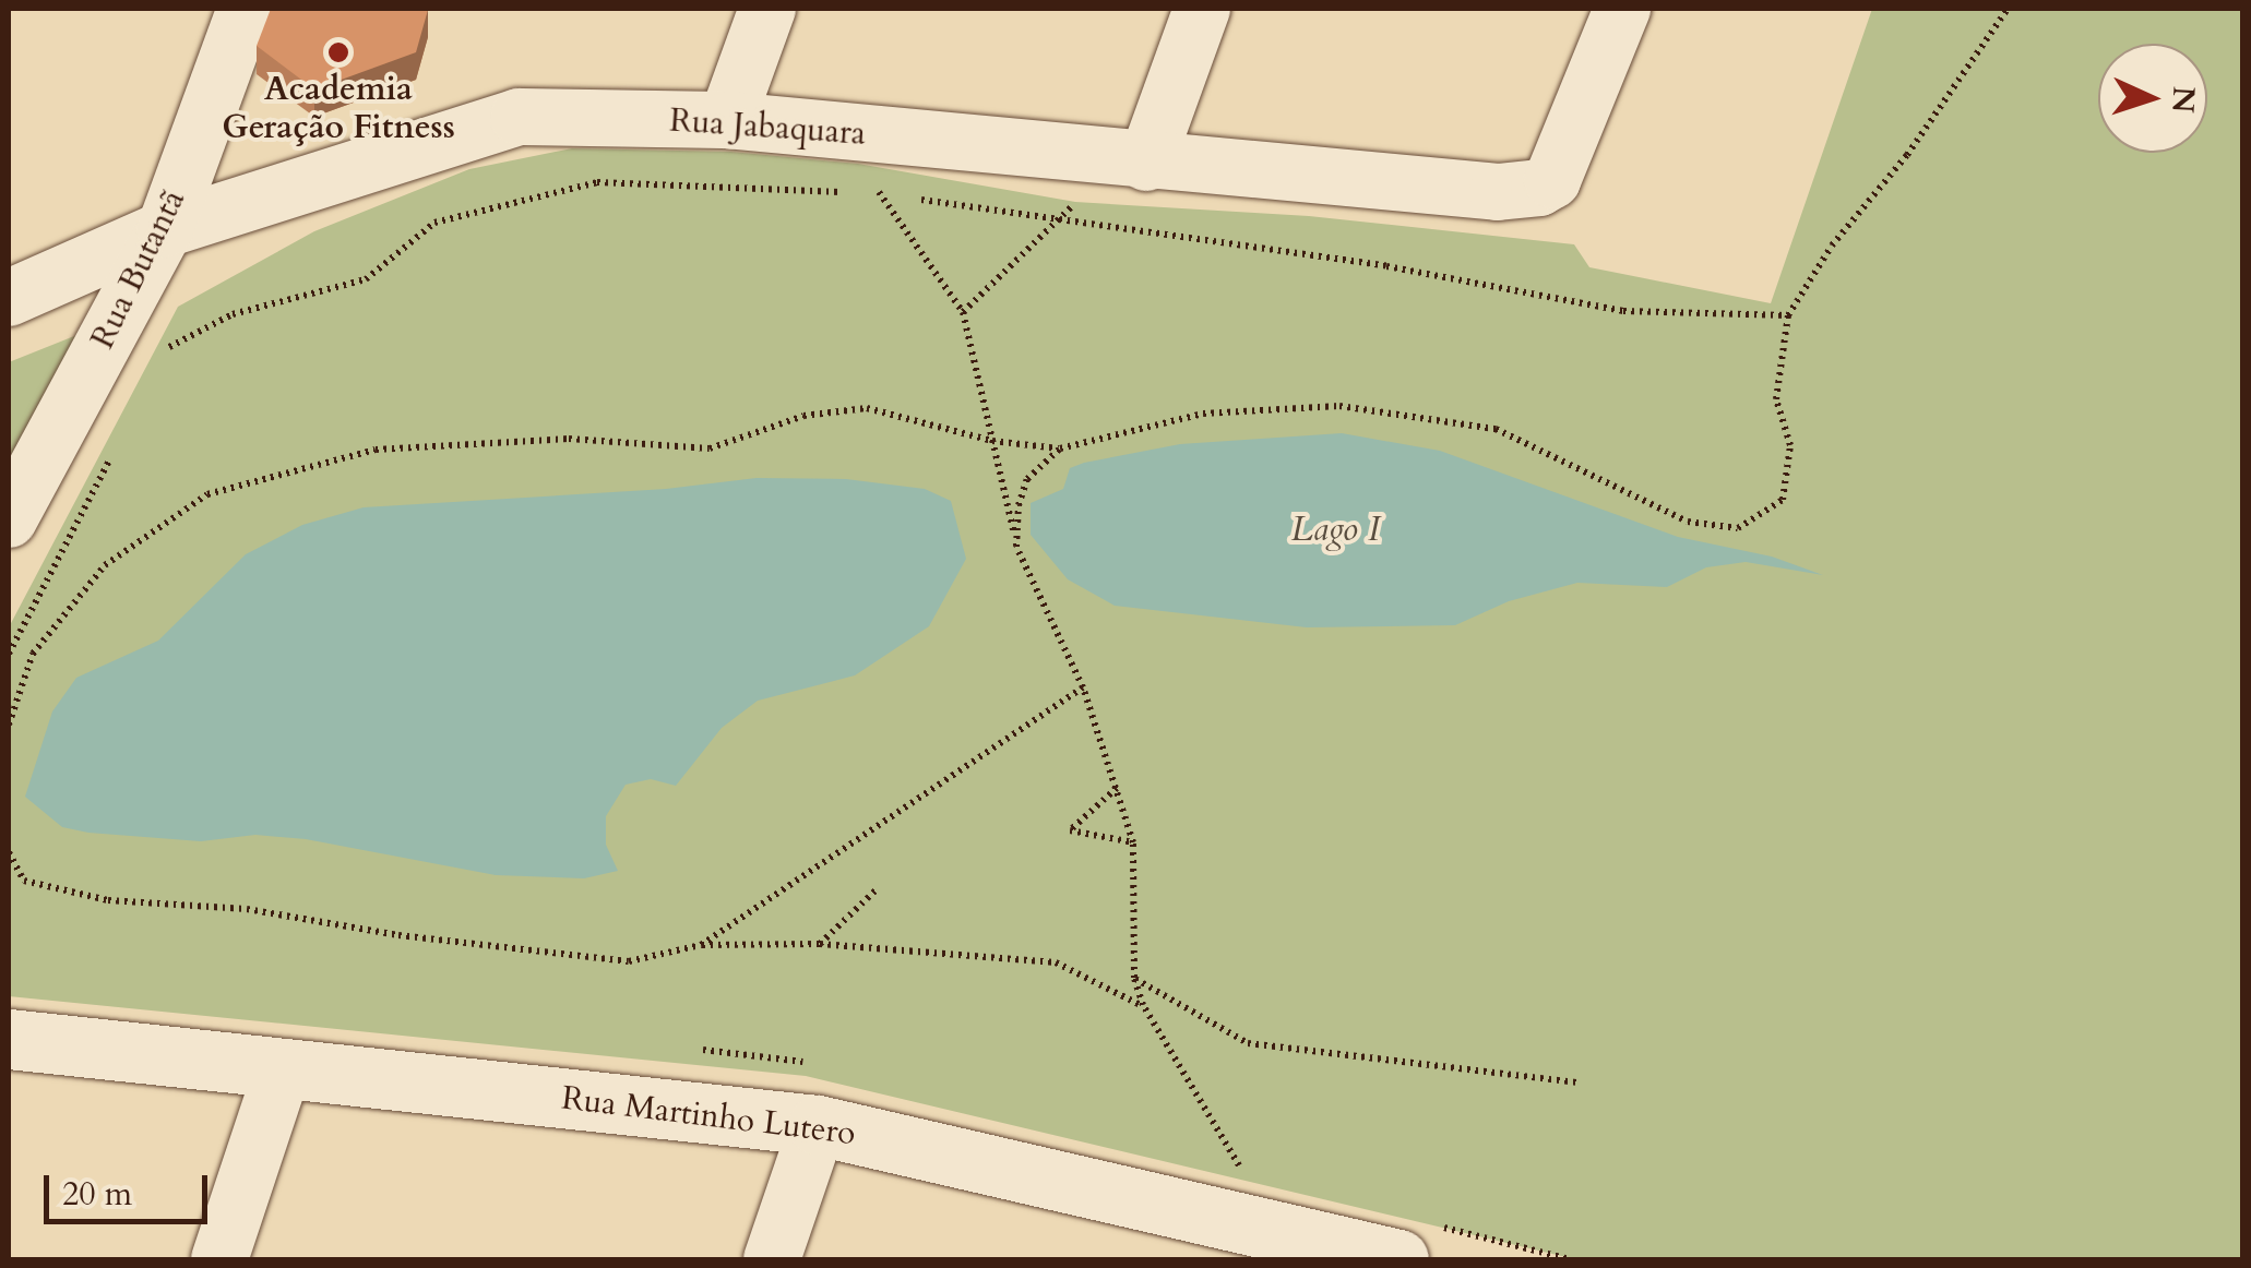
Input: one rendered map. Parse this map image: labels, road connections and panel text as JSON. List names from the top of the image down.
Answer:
{
  "streets": {
    "street": ["Rua Jabaquara", "Rua Butantã", "Rua Martinho Lutero"]
  },
  "crossings": [
    ["Rua Jabaquara", "Rua Butantã"]
  ],
  "water": ["Lago I"],
  "places": ["Academia Geração Fitness"],
  "scale_bar": "20 m",
  "north": "right"
}
